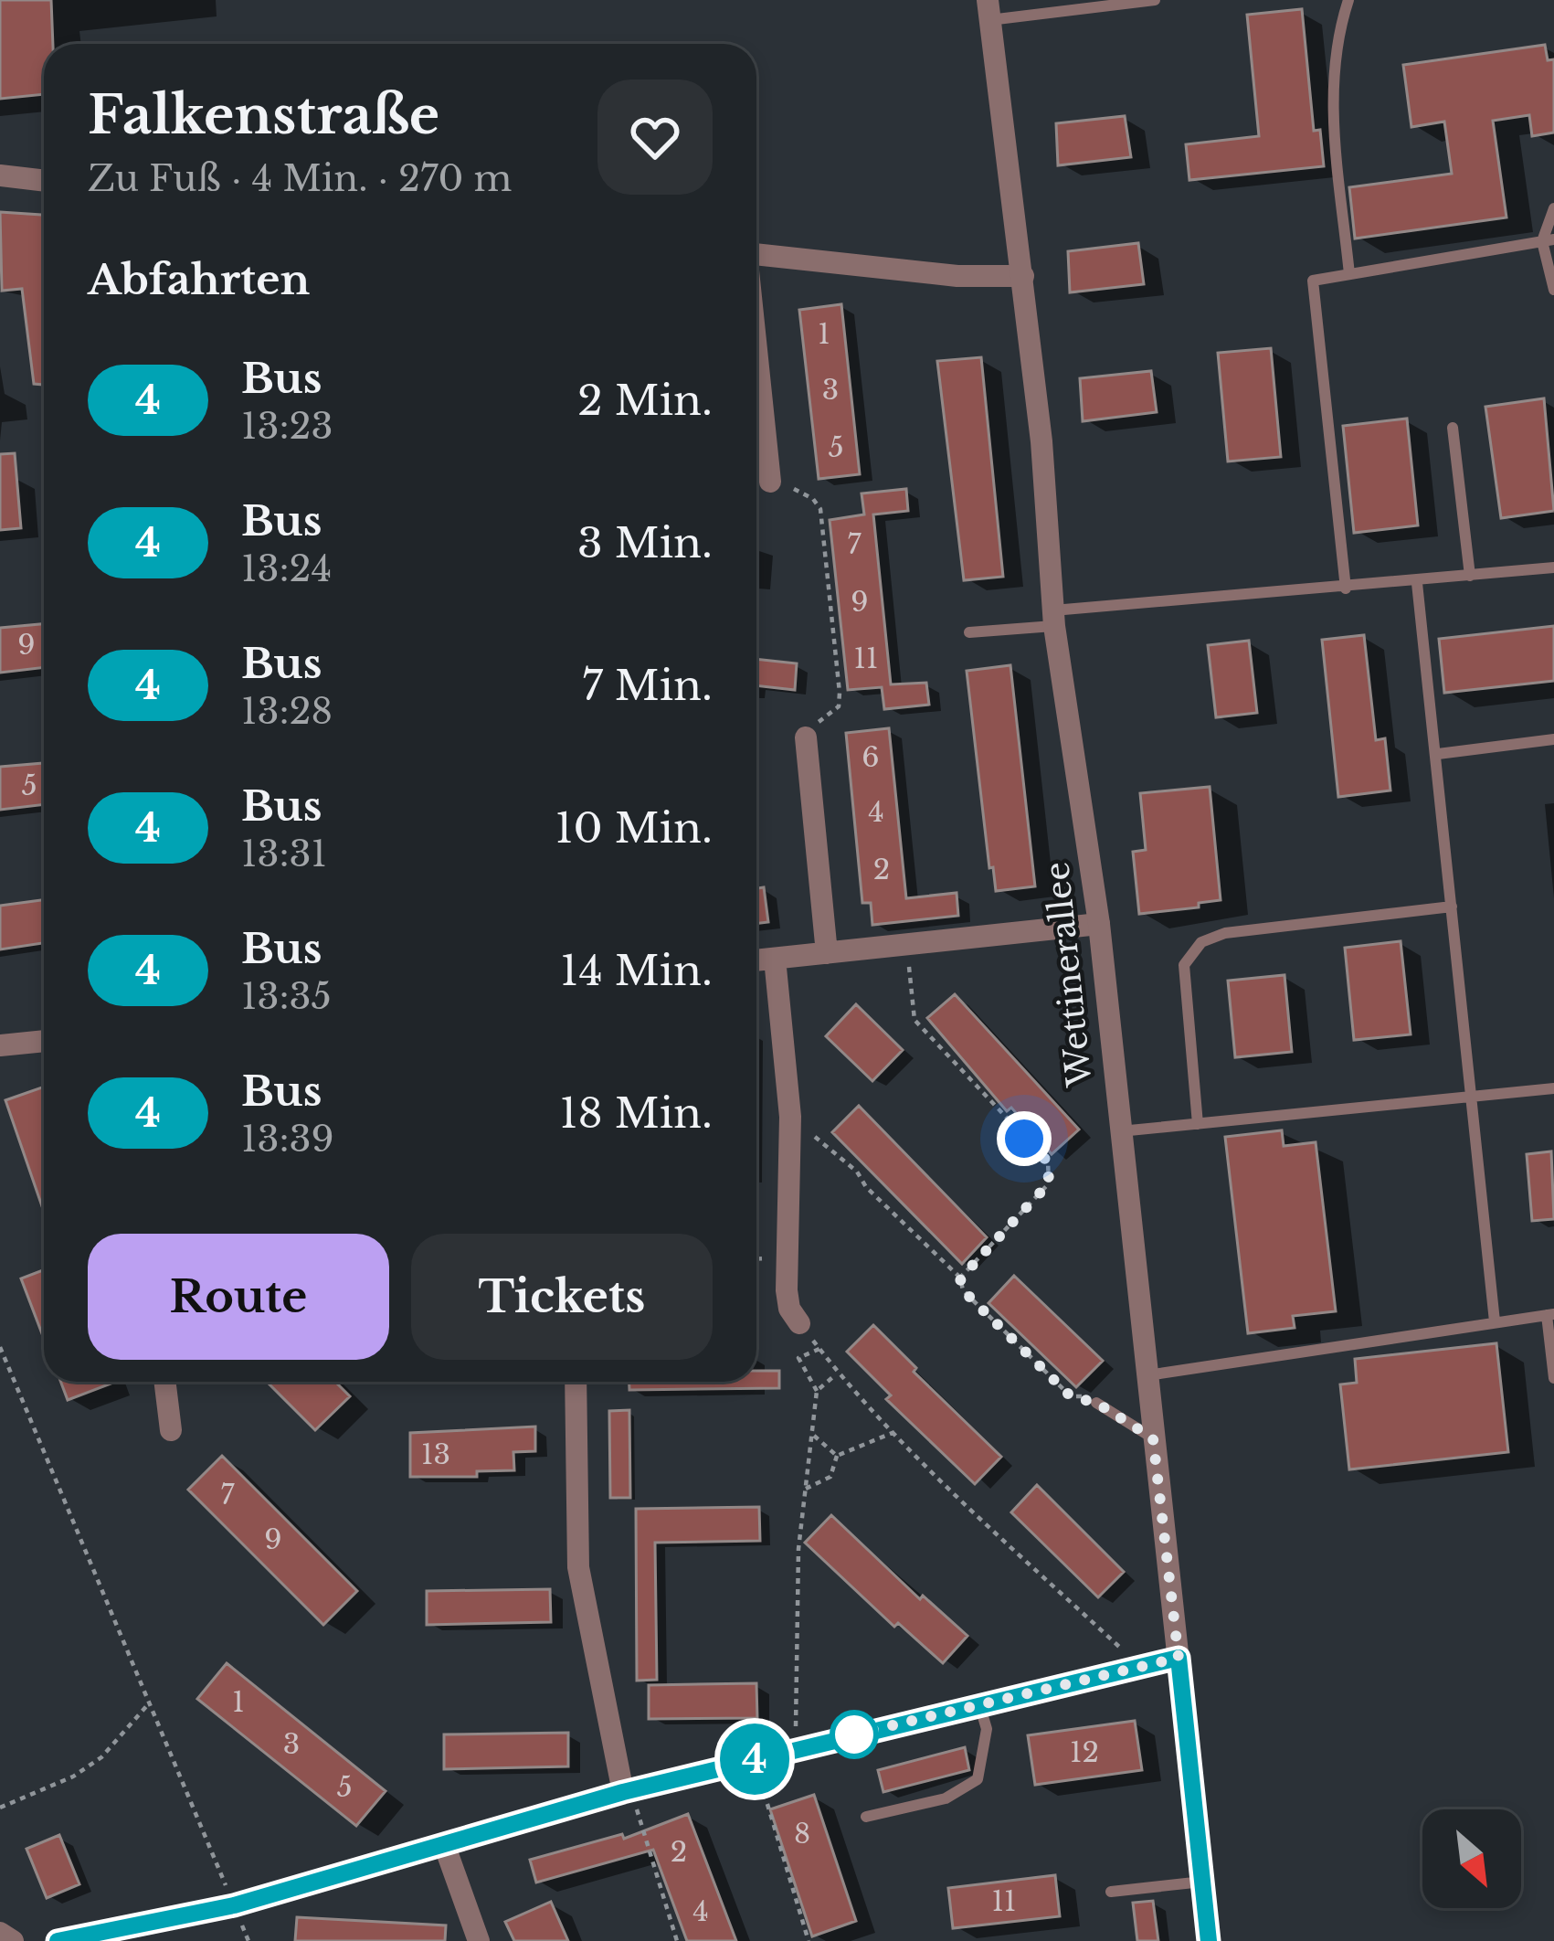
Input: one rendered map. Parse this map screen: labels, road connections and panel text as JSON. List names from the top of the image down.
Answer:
{
  "streets": {
    "street": ["Wettinerallee"]
  },
  "lines": ["bus line 4"],
  "house_numbers": [
    "1",
    "3",
    "5",
    "7",
    "9",
    "9",
    "11",
    "6",
    "5",
    "4",
    "2",
    "13",
    "7",
    "9",
    "1",
    "3",
    "12",
    "5",
    "8",
    "2",
    "11",
    "4"
  ],
  "north": "bottom right",
  "page": {
    "on_map": "4",
    "heading": [
      ["Falkenstraße", "Zu Fuß · 4 Min. · 270 m"],
      "Abfahrten"
    ],
    "list": [
      {
        "mark": "4",
        "name": "Bus",
        "note": "13:23",
        "value": "2 Min."
      },
      {
        "mark": "4",
        "name": "Bus",
        "note": "13:24",
        "value": "3 Min."
      },
      {
        "mark": "4",
        "name": "Bus",
        "note": "13:28",
        "value": "7 Min."
      },
      {
        "mark": "4",
        "name": "Bus",
        "note": "13:31",
        "value": "10 Min."
      },
      {
        "mark": "4",
        "name": "Bus",
        "note": "13:35",
        "value": "14 Min."
      },
      {
        "mark": "4",
        "name": "Bus",
        "note": "13:39",
        "value": "18 Min."
      }
    ],
    "buttons": ["Route", "Tickets"]
  }
}
